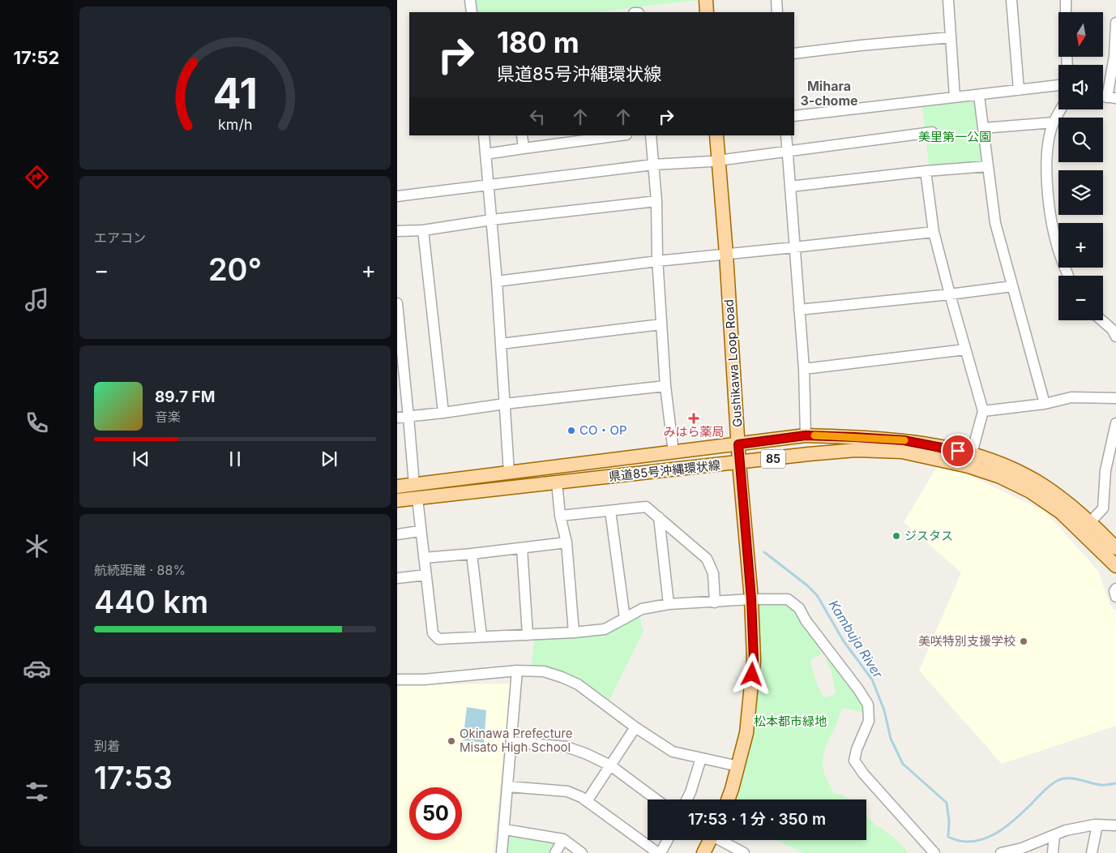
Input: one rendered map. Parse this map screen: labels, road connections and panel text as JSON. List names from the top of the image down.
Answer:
{
  "streets": {
    "main road": ["Gushikawa Loop Road", "85", "県道85号沖縄環状線"]
  },
  "crossings": [
    ["Gushikawa Loop Road", "県道85号沖縄環状線"]
  ],
  "districts": ["Mihara 3-chome"],
  "water": ["Kambuja River"],
  "parks": ["美里第一公園", "松本都市緑地"],
  "places": {
    "health": ["みはら薬局"],
    "other": [
      "CO・OP",
      "ジスタス",
      "美咲特別支援学校",
      "Okinawa Prefecture Misato High School"
    ]
  },
  "north": "bottom",
  "page": {
    "tabs": "17:52",
    "map_buttons": ["+", "−"],
    "turn": ["180 m", "県道85号沖縄環状線"],
    "tile": [
      "エアコン",
      ["航続距離 · 88%", "440 km"],
      ["到着", "17:53"]
    ],
    "heat": ["−", "20°", "+"],
    "song": ["89.7 FM", "音楽"],
    "limit": "50",
    "trip": "17:53 · 1 分 · 350 m",
    "gauge": ["41", "km/h"]
  }
}
